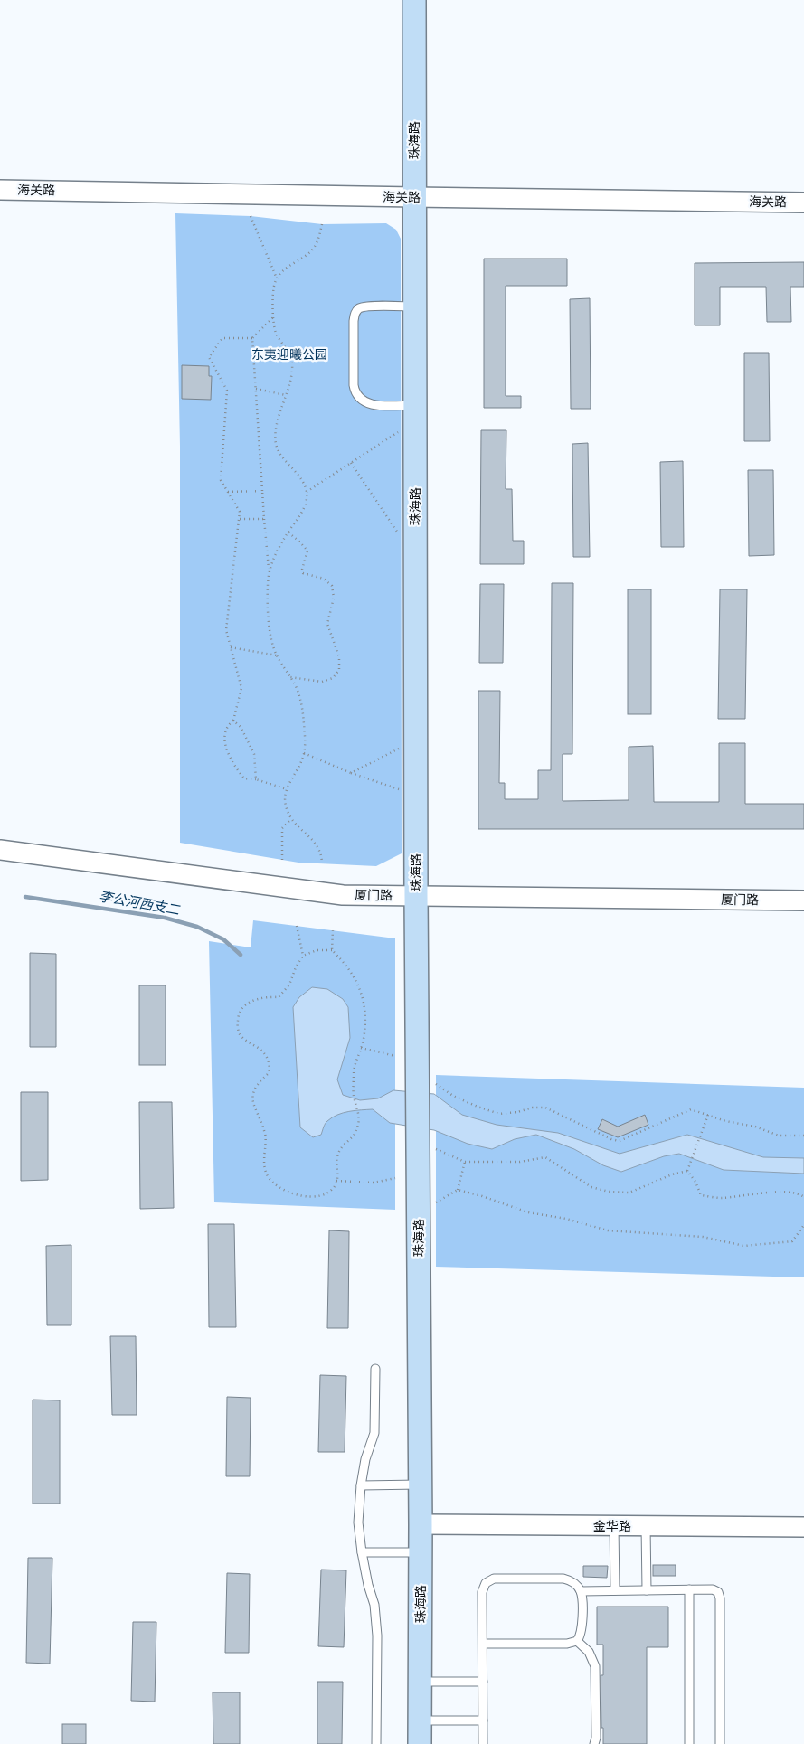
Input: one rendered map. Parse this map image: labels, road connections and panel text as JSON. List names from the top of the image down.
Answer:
{
  "streets": {
    "main road": ["珠海路"],
    "street": ["海关路", "厦门路", "金华路"]
  },
  "crossings": [
    ["珠海路", "海关路"],
    ["珠海路", "厦门路"],
    ["珠海路", "金华路"]
  ],
  "water": ["李公河西支二"],
  "parks": ["东夷迎曦公园"]
}
